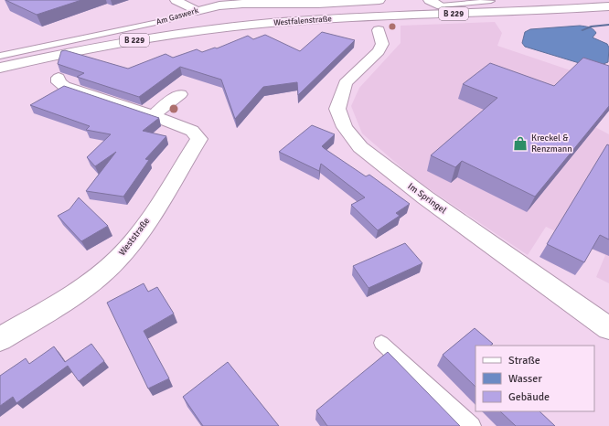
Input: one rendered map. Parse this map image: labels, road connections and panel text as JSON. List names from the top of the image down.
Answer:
{
  "streets": {
    "street": [
      "B 229",
      "Am Gaswerk",
      "Westfalenstraße",
      "Im Springel",
      "Weststraße"
    ]
  },
  "places": {
    "shop": ["Kreckel & Renzmann"]
  },
  "legend": ["Straße", "Wasser", "Gebäude"]
}
